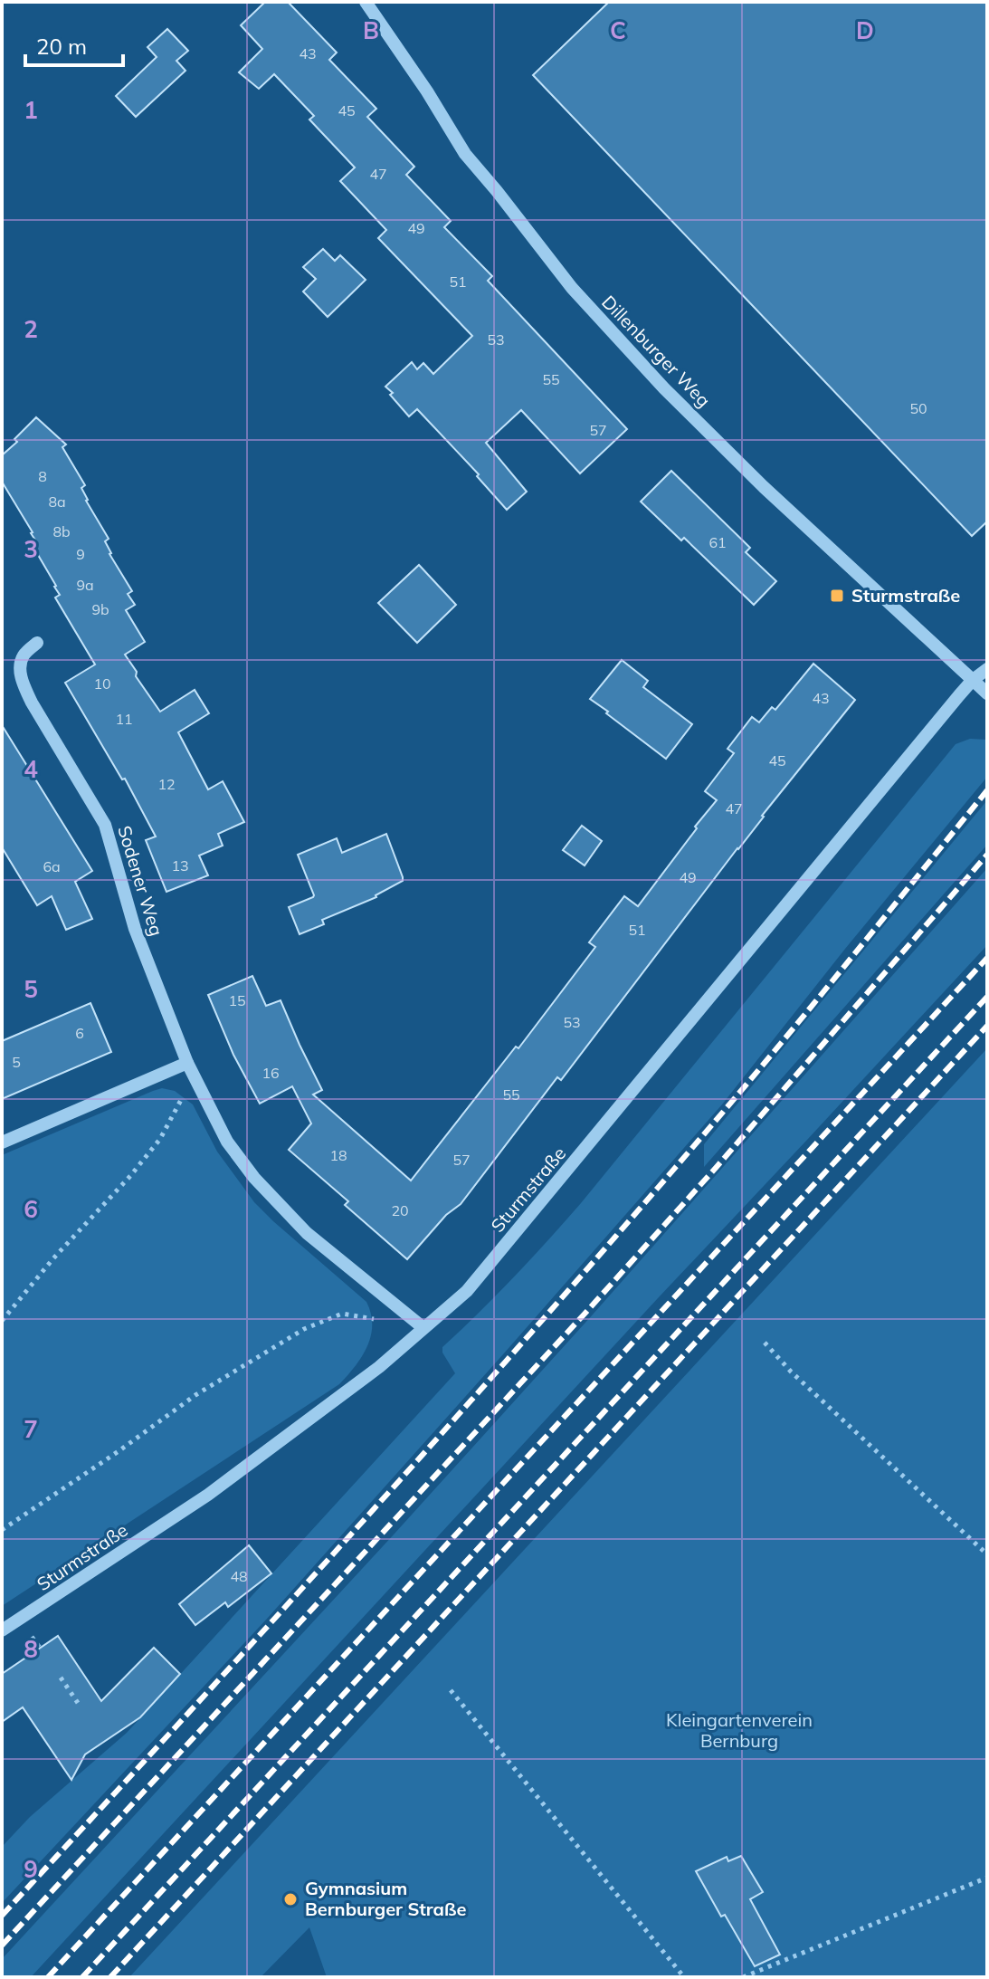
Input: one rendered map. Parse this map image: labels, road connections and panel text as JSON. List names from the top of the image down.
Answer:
{
  "streets": {
    "street": ["Dillenburger Weg", "Sodener Weg", "Sturmstraße"]
  },
  "crossings": [
    ["Dillenburger Weg", "Sturmstraße"],
    ["Sodener Weg", "Sturmstraße"]
  ],
  "parks": ["Kleingartenverein Bernburg"],
  "places": {
    "transit": ["Sturmstraße"],
    "other": ["Gymnasium Bernburger Straße"]
  },
  "house_numbers": [
    "43",
    "45",
    "47",
    "49",
    "51",
    "53",
    "55",
    "50",
    "57",
    "8",
    "8a",
    "8b",
    "61",
    "9",
    "9a",
    "9b",
    "10",
    "43",
    "11",
    "45",
    "12",
    "47",
    "13",
    "6a",
    "49",
    "51",
    "15",
    "53",
    "6",
    "5",
    "16",
    "55",
    "18",
    "57",
    "20",
    "48"
  ],
  "scale_bar": "20 m",
  "grid": {
    "columns": ["B", "C", "D"],
    "rows": [
      "1",
      "2",
      "3",
      "4",
      "5",
      "6",
      "7",
      "8",
      "9"
    ]
  }
}
